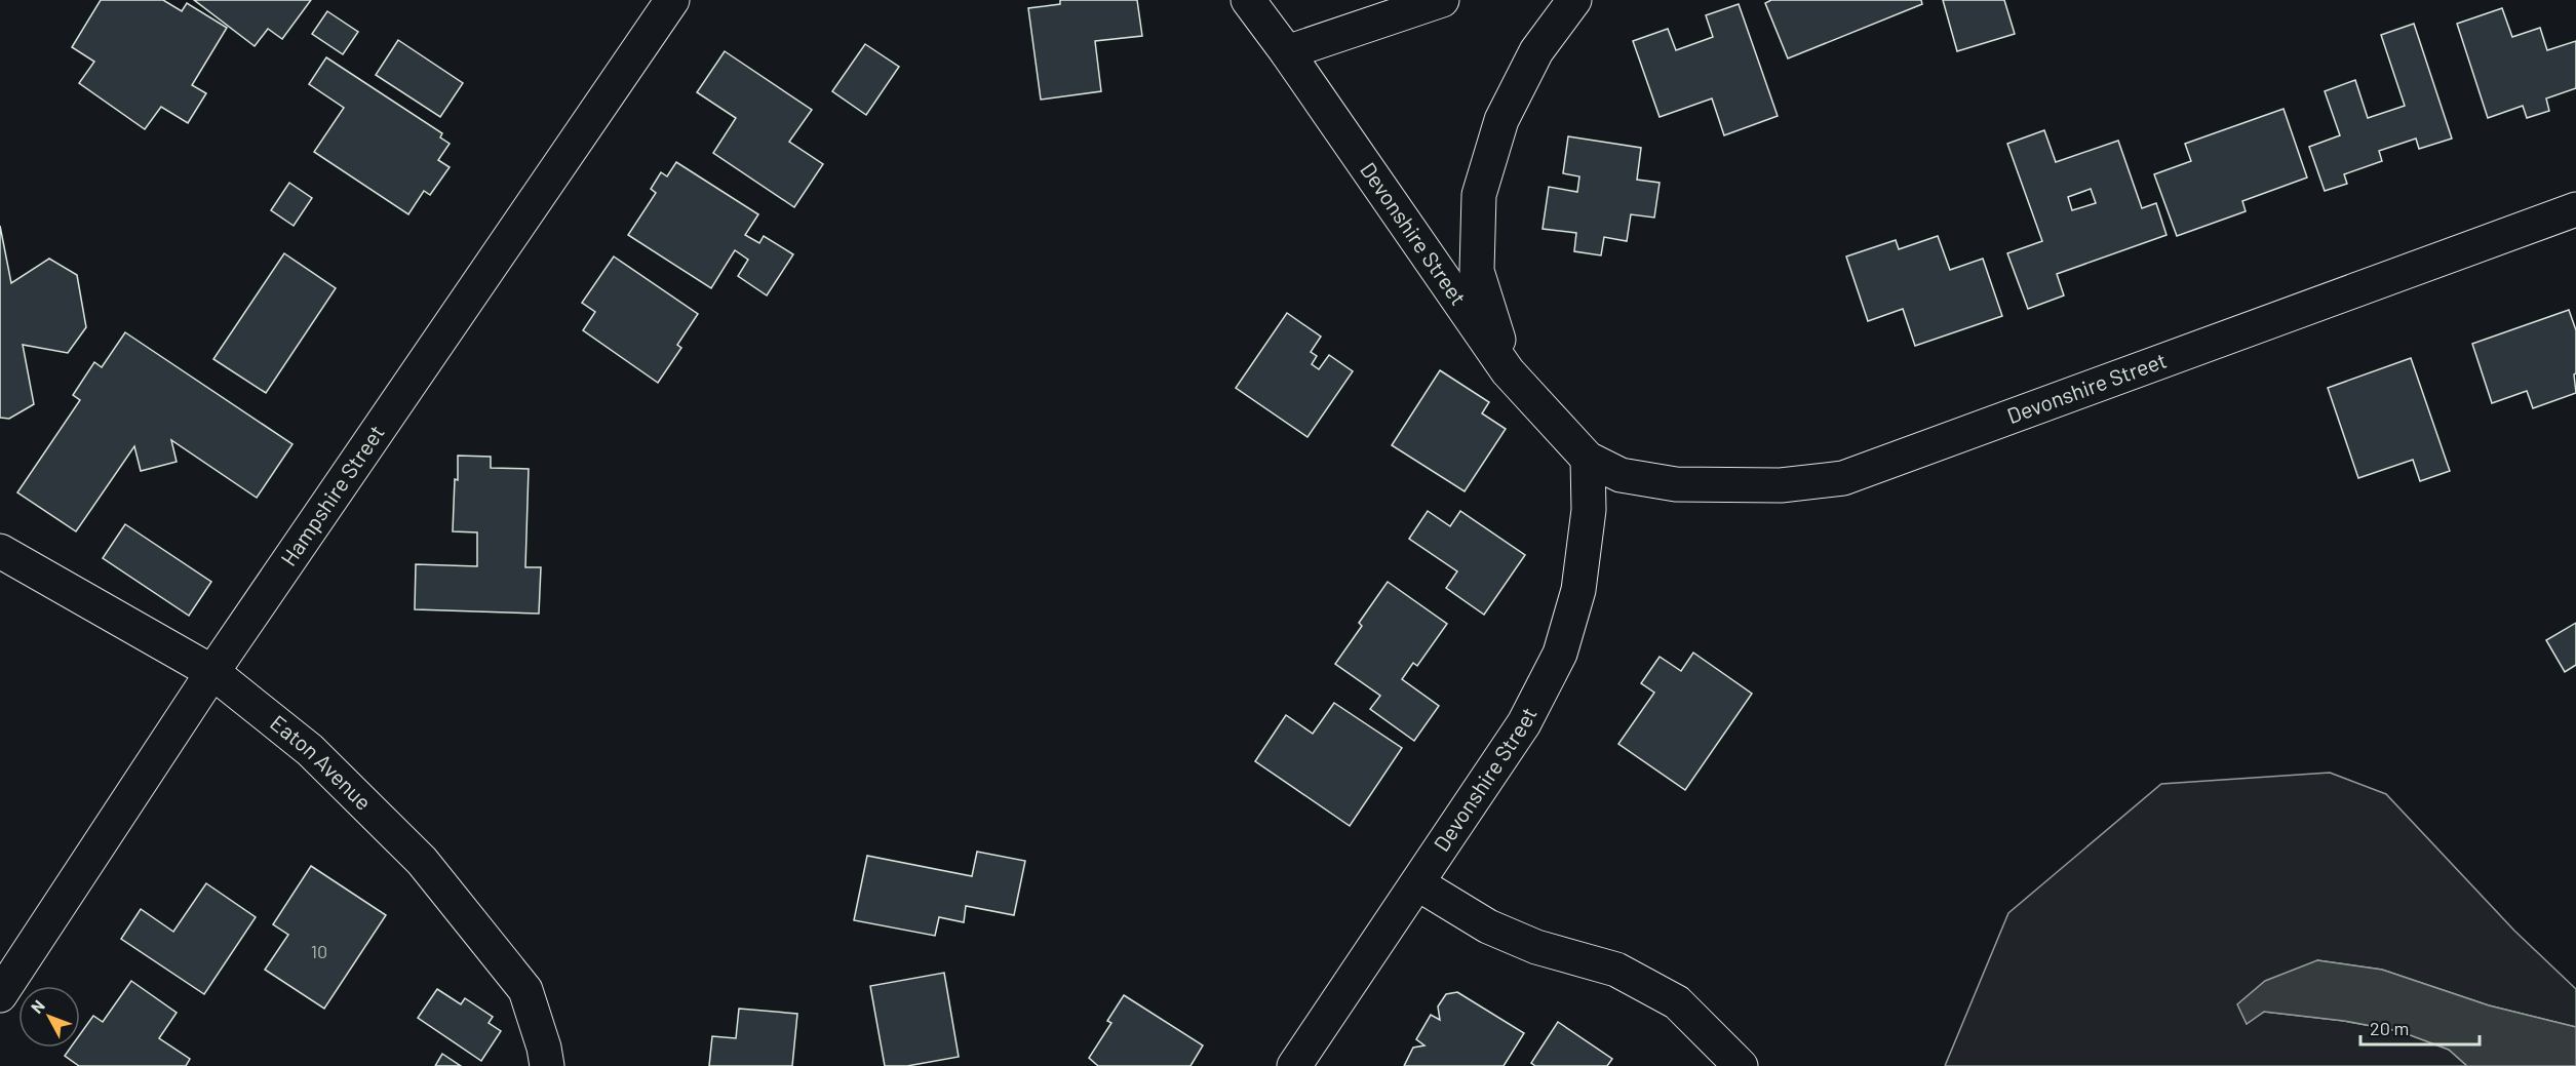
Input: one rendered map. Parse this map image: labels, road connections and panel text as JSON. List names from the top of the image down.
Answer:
{
  "streets": {
    "street": ["Devonshire Street", "Hampshire Street", "Eaton Avenue"]
  },
  "crossings": [
    ["Hampshire Street", "Eaton Avenue"]
  ],
  "house_numbers": ["10"],
  "scale_bar": "20 m",
  "north": "top left"
}
